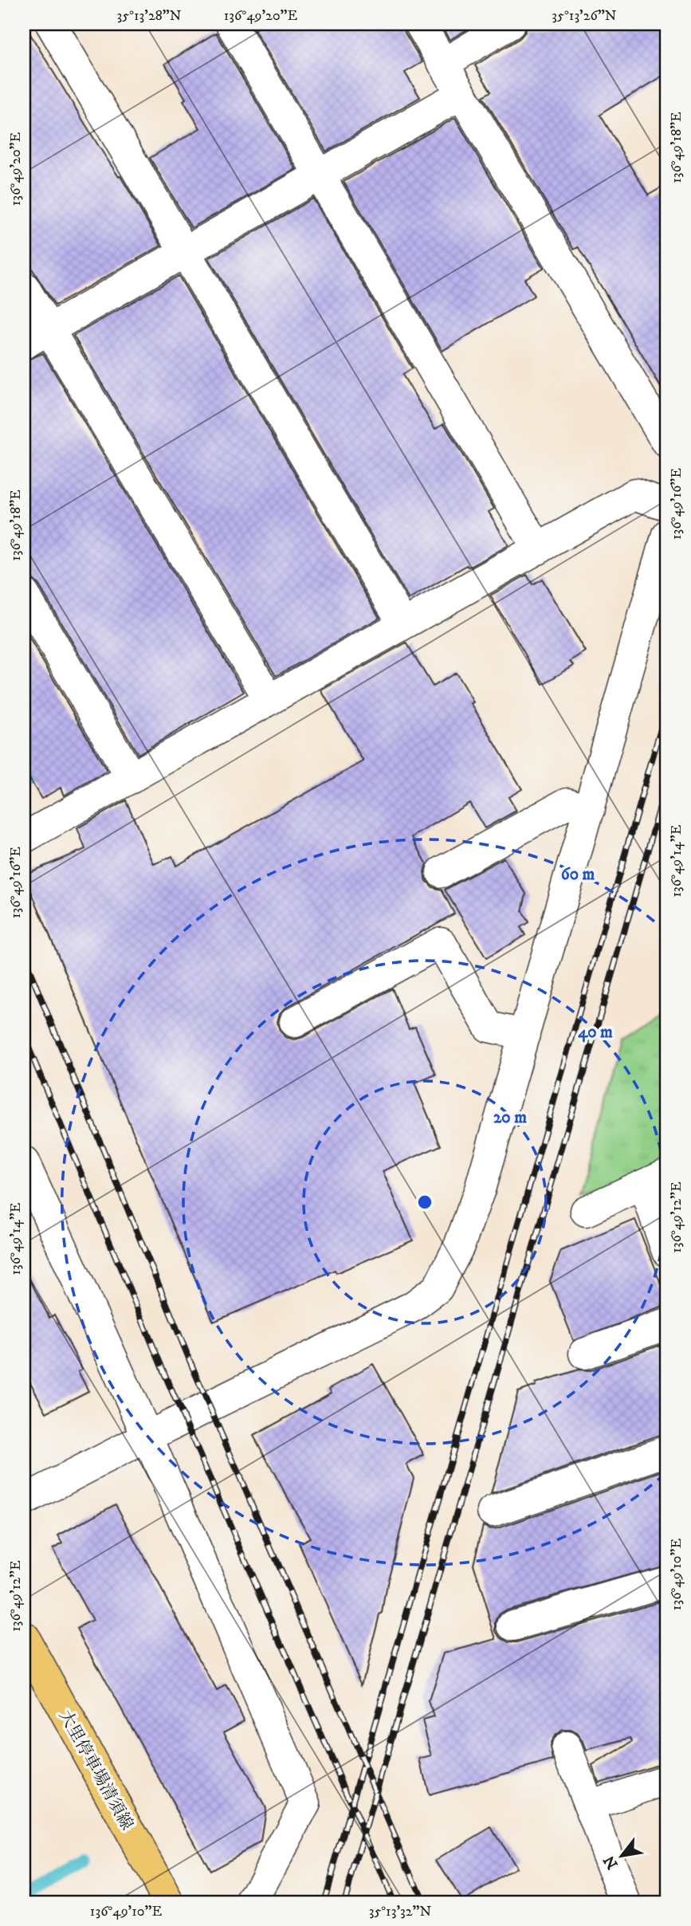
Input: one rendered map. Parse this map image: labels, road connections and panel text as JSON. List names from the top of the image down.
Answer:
{
  "streets": {
    "main road": ["大里停車場清須線"]
  },
  "north": "bottom left",
  "coordinates": [
    "35°13'28\"N",
    "136°49'20\"E",
    "35°13'26\"N",
    "136°49'18\"E",
    "136°49'16\"E",
    "136°49'14\"E",
    "136°49'12\"E",
    "136°49'10\"E",
    "35°13'32\"N"
  ],
  "rings": ["60 m", "40 m", "20 m"]
}
